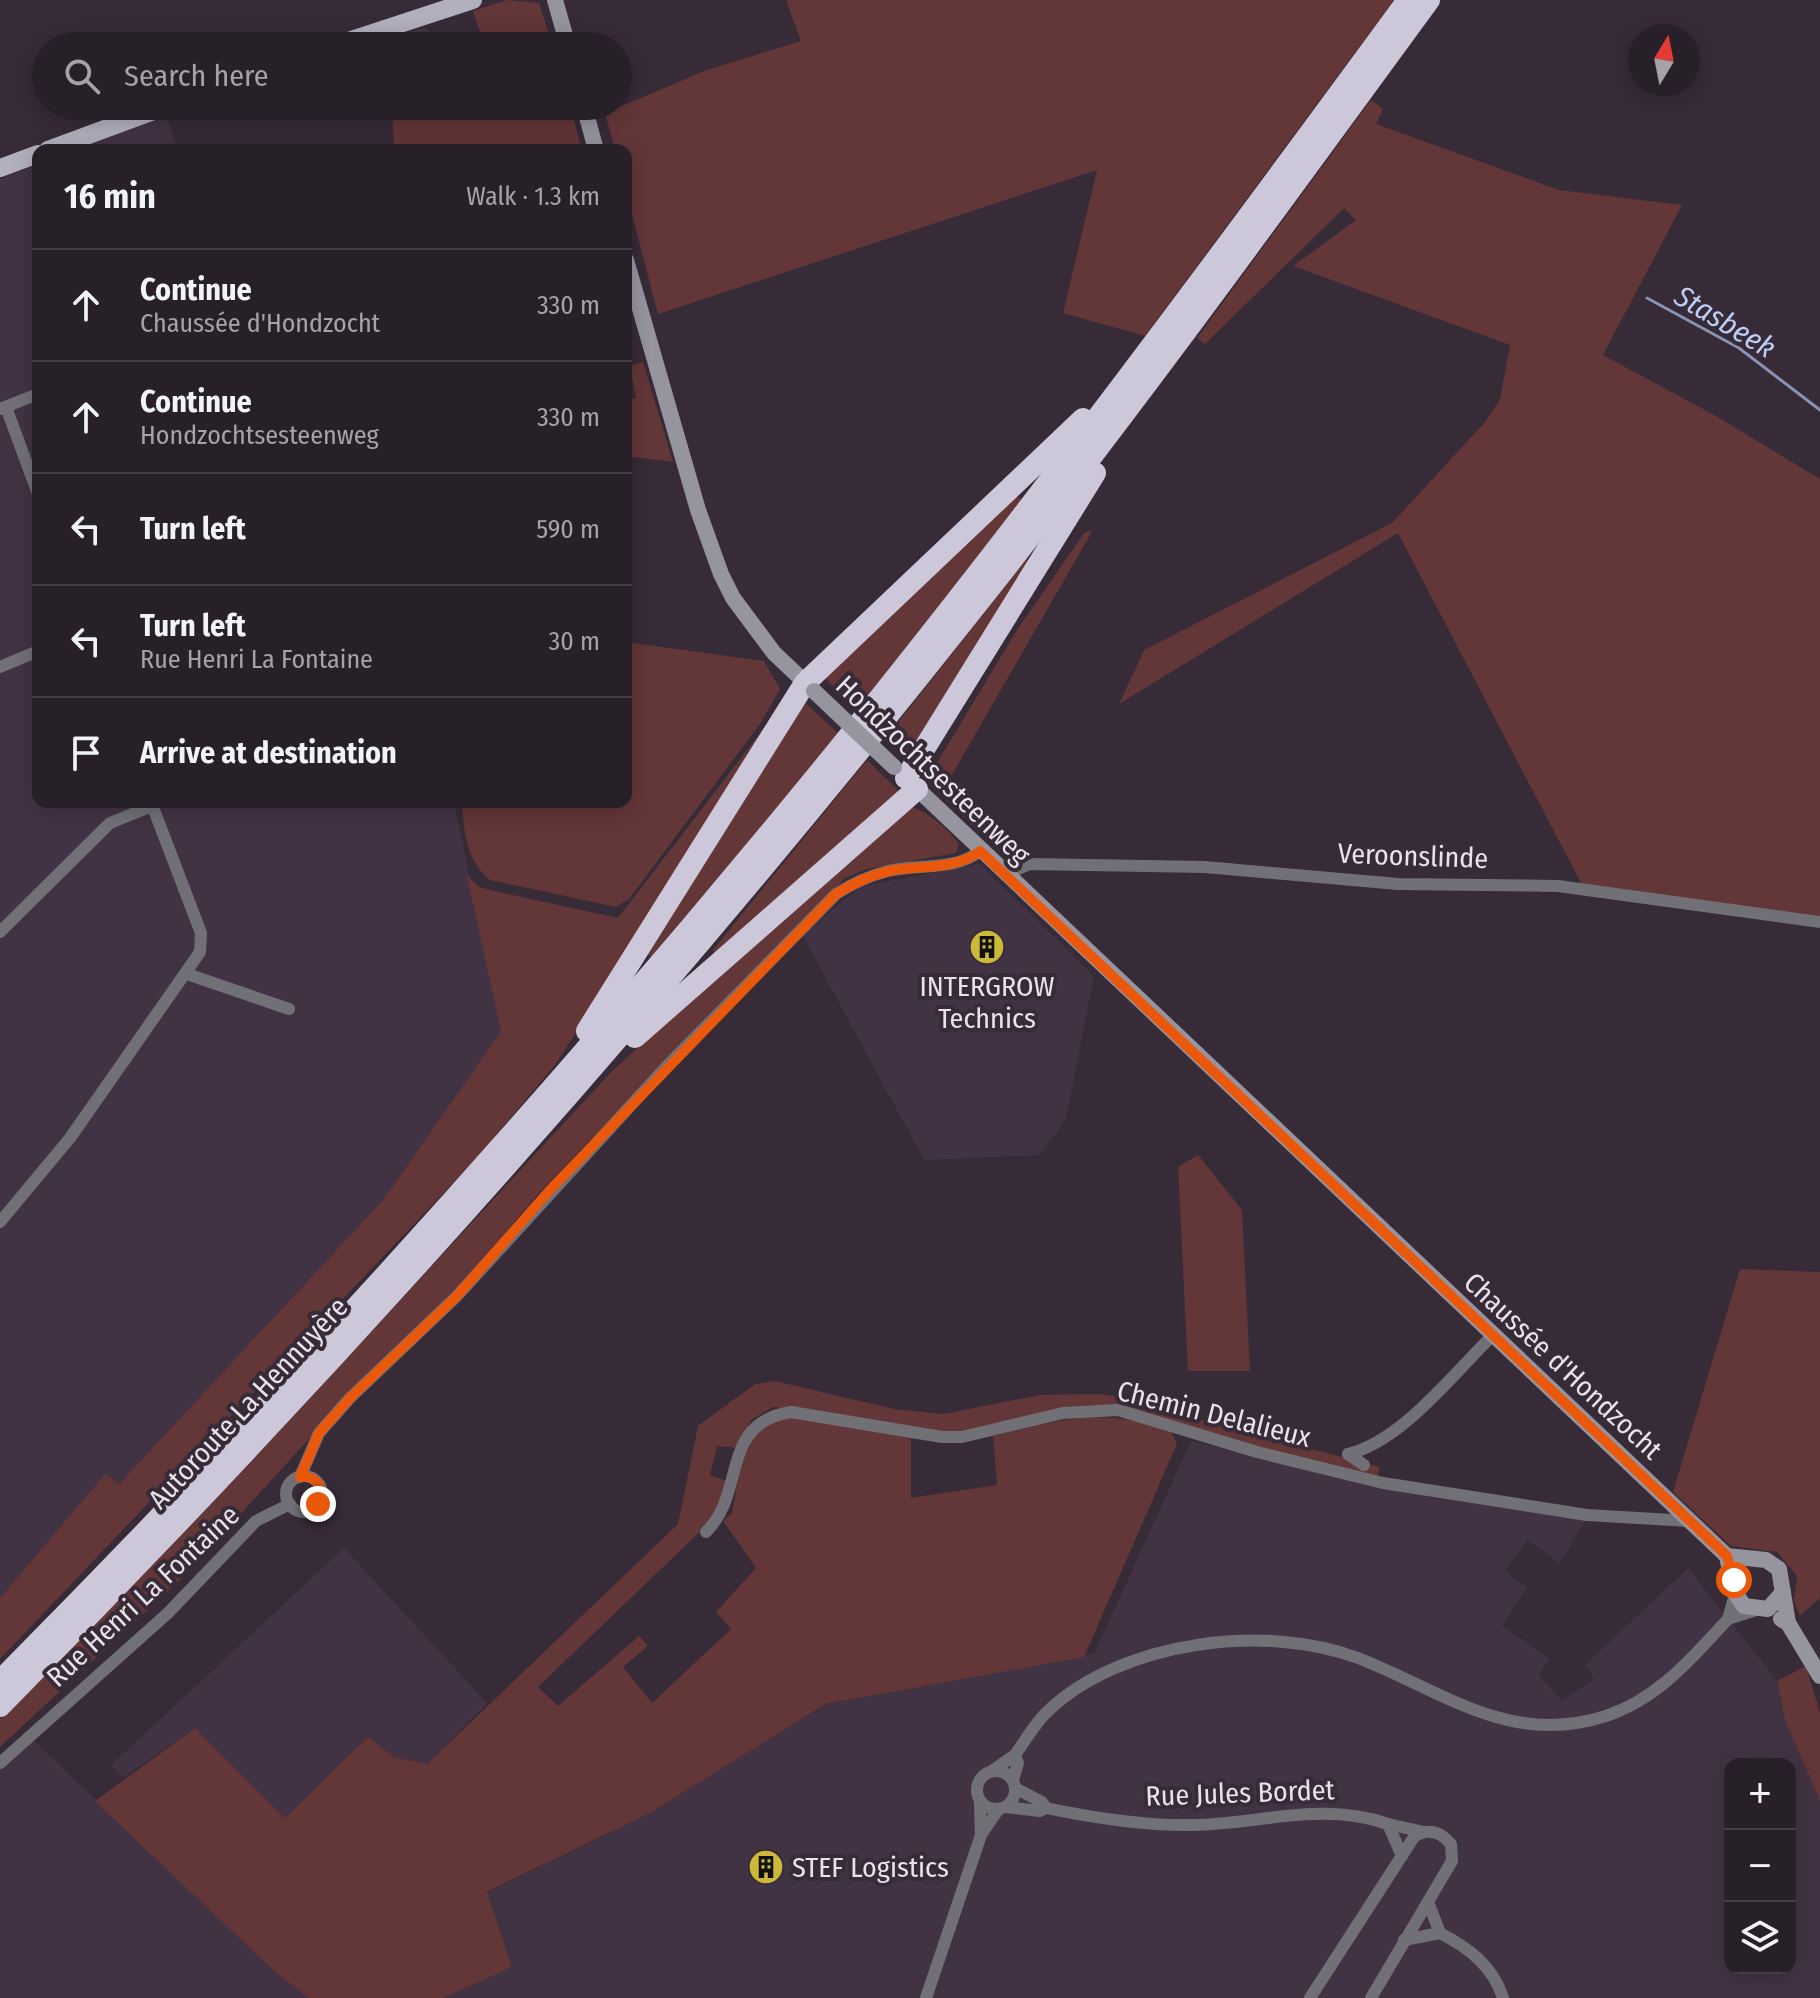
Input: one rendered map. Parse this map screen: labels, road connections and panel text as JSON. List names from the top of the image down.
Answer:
{
  "streets": {
    "highway": ["Autoroute La Hennuyère"],
    "main road": ["Hondzochtsesteenweg", "Chaussée d'Hondzocht"],
    "street": [
      "Veroonslinde",
      "Chemin Delalieux",
      "Rue Henri La Fontaine",
      "Rue Jules Bordet"
    ]
  },
  "crossings": [
    ["Hondzochtsesteenweg", "Veroonslinde"],
    ["Hondzochtsesteenweg", "Chaussée d'Hondzocht"],
    ["Chaussée d'Hondzocht", "Chemin Delalieux"]
  ],
  "water": ["Stasbeek"],
  "places": {
    "building": ["INTERGROW Technics", "STEF Logistics"]
  },
  "north": "top",
  "page": {
    "search": "Search here",
    "heading": ["16 min", "Walk · 1.3 km"],
    "list": [
      ["Continue", "Chaussée d'Hondzocht", "330 m"],
      ["Continue", "Hondzochtsesteenweg", "330 m"],
      ["Turn left", "590 m"],
      ["Turn left", "Rue Henri La Fontaine", "30 m"],
      "Arrive at destination"
    ],
    "map_buttons": ["+", "−"]
  }
}
